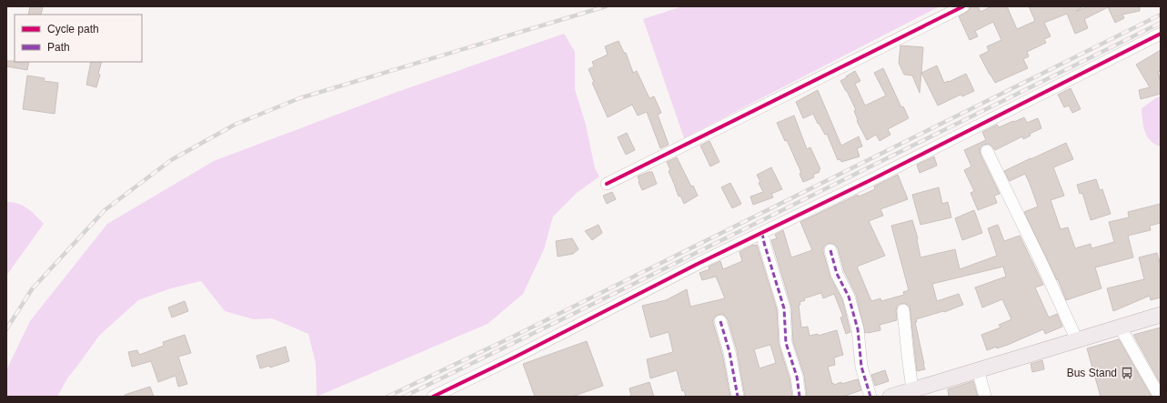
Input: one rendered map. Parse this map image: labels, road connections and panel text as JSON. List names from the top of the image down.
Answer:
{
  "places": {
    "bus stop": ["Bus Stand"]
  },
  "legend": ["Cycle path", "Path"]
}
